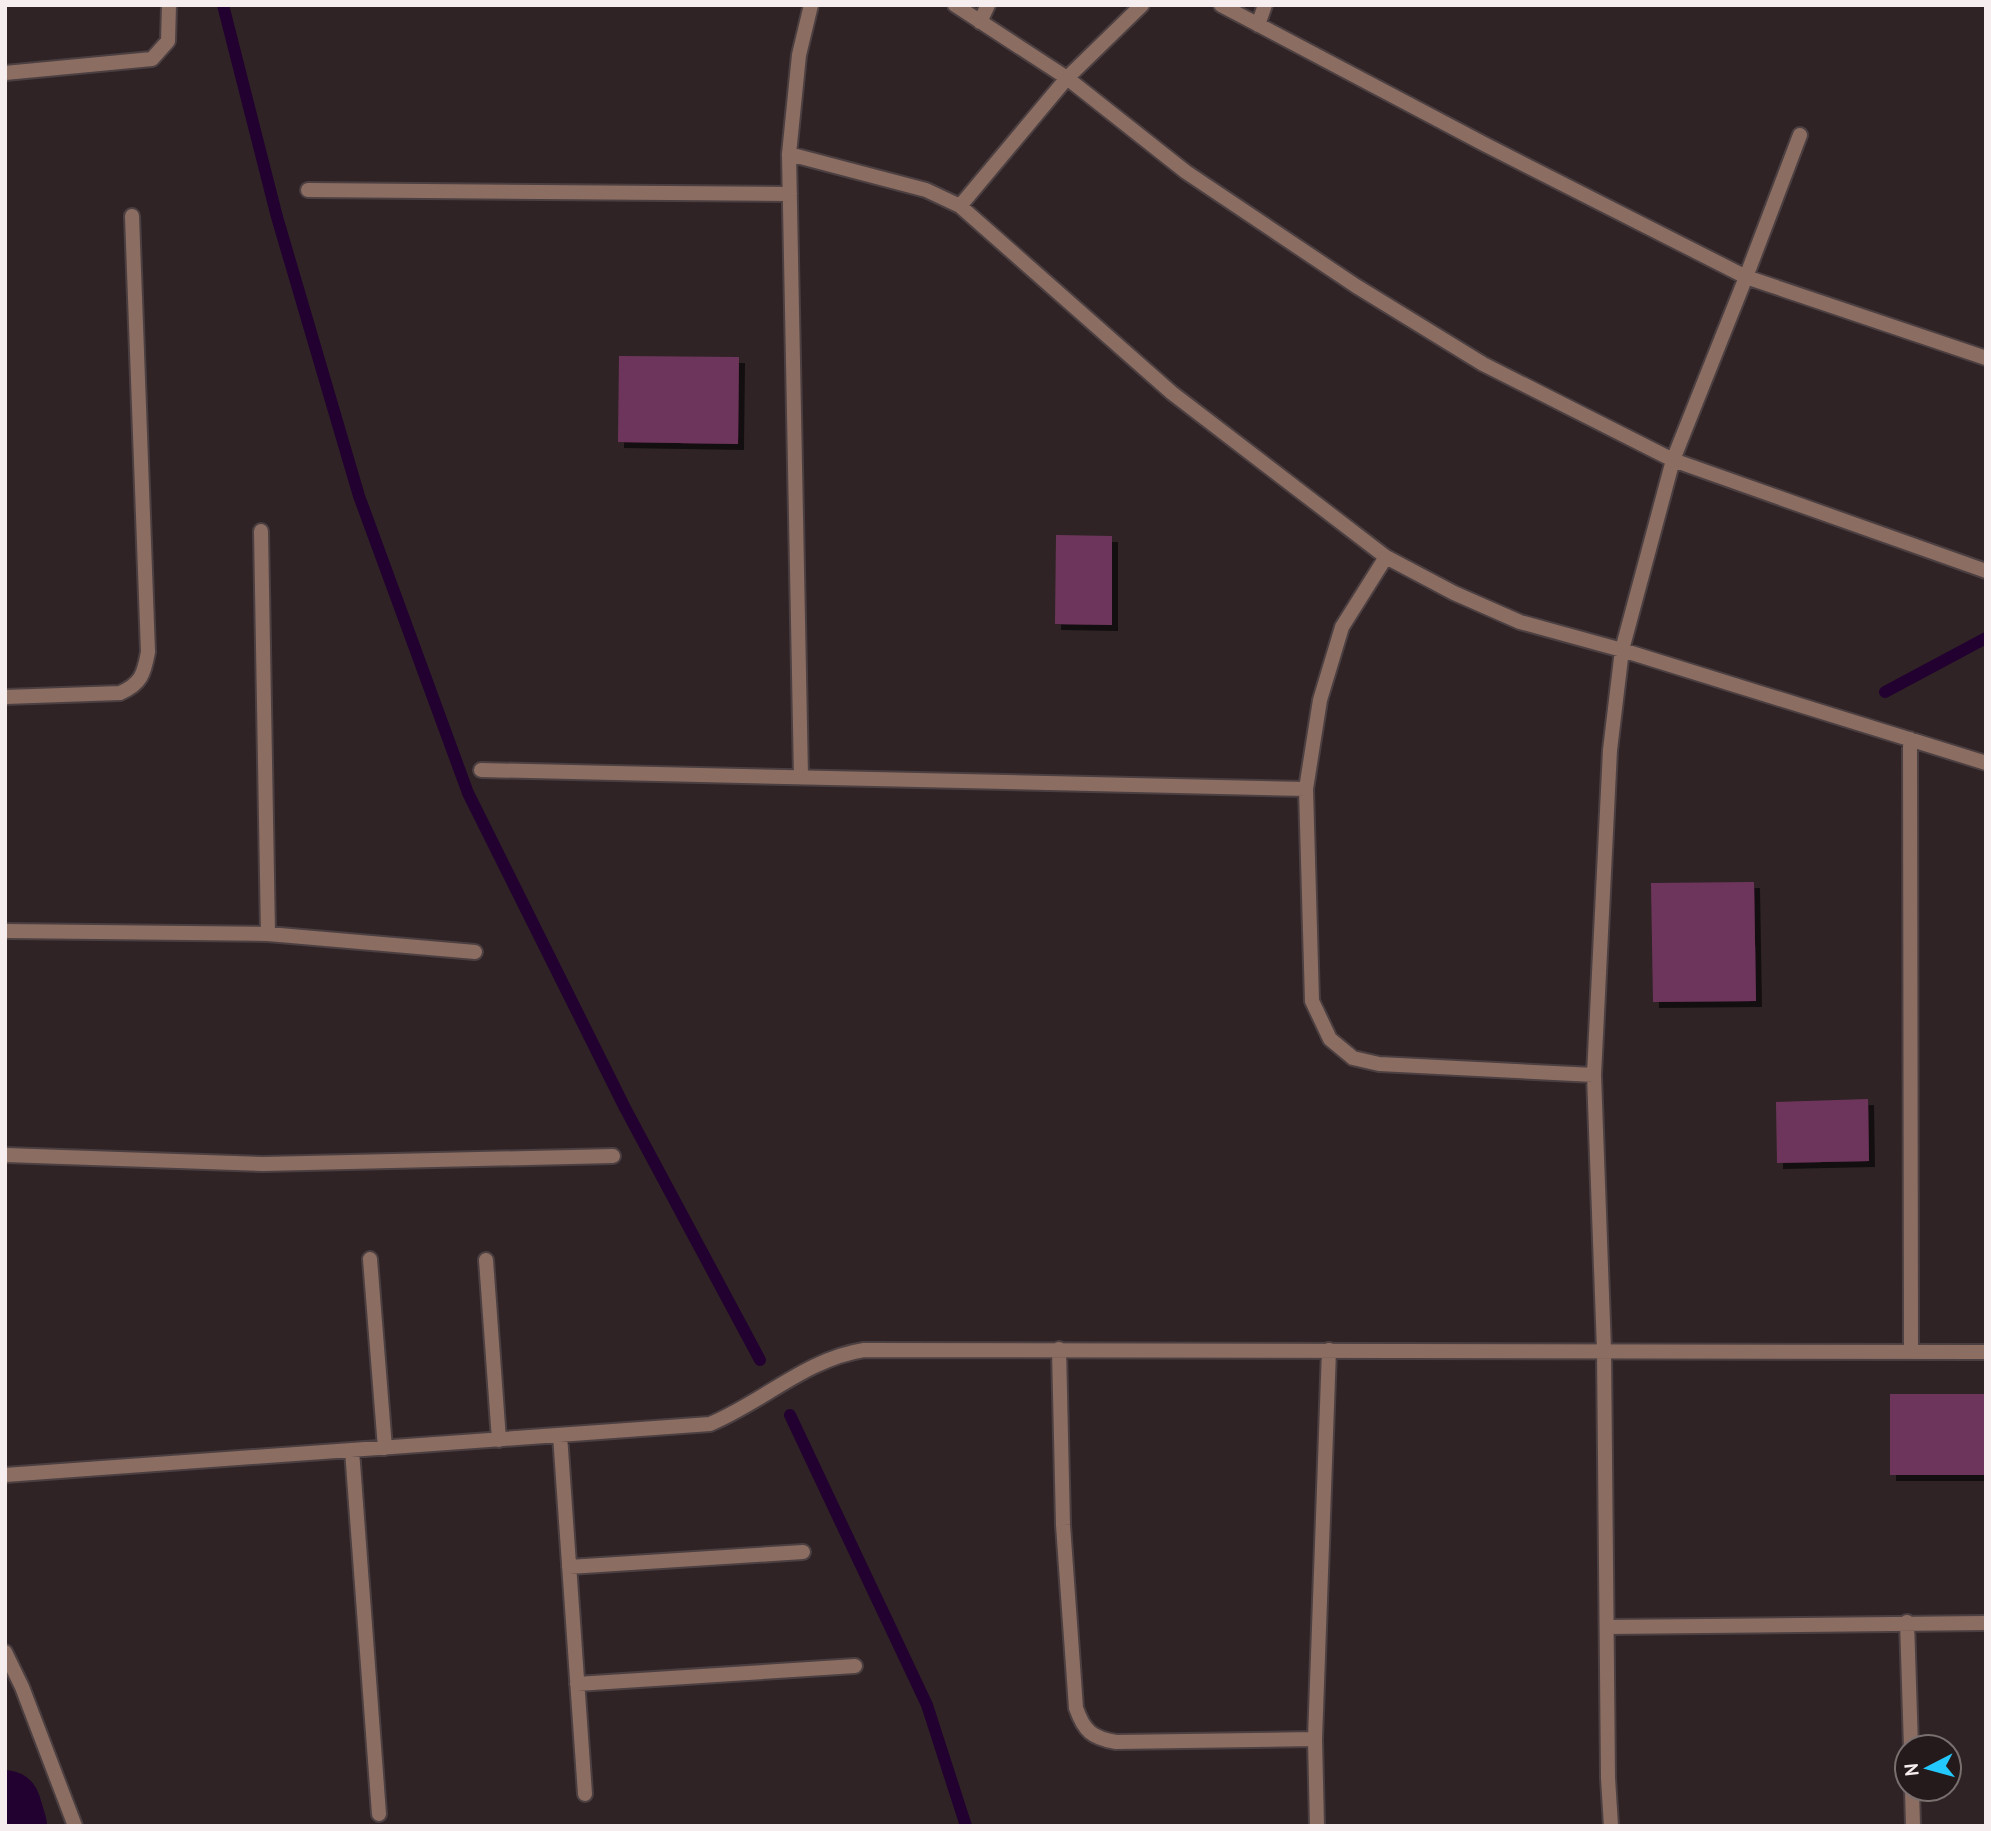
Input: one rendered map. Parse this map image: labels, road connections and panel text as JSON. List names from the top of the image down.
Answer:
{
  "north": "left"
}
